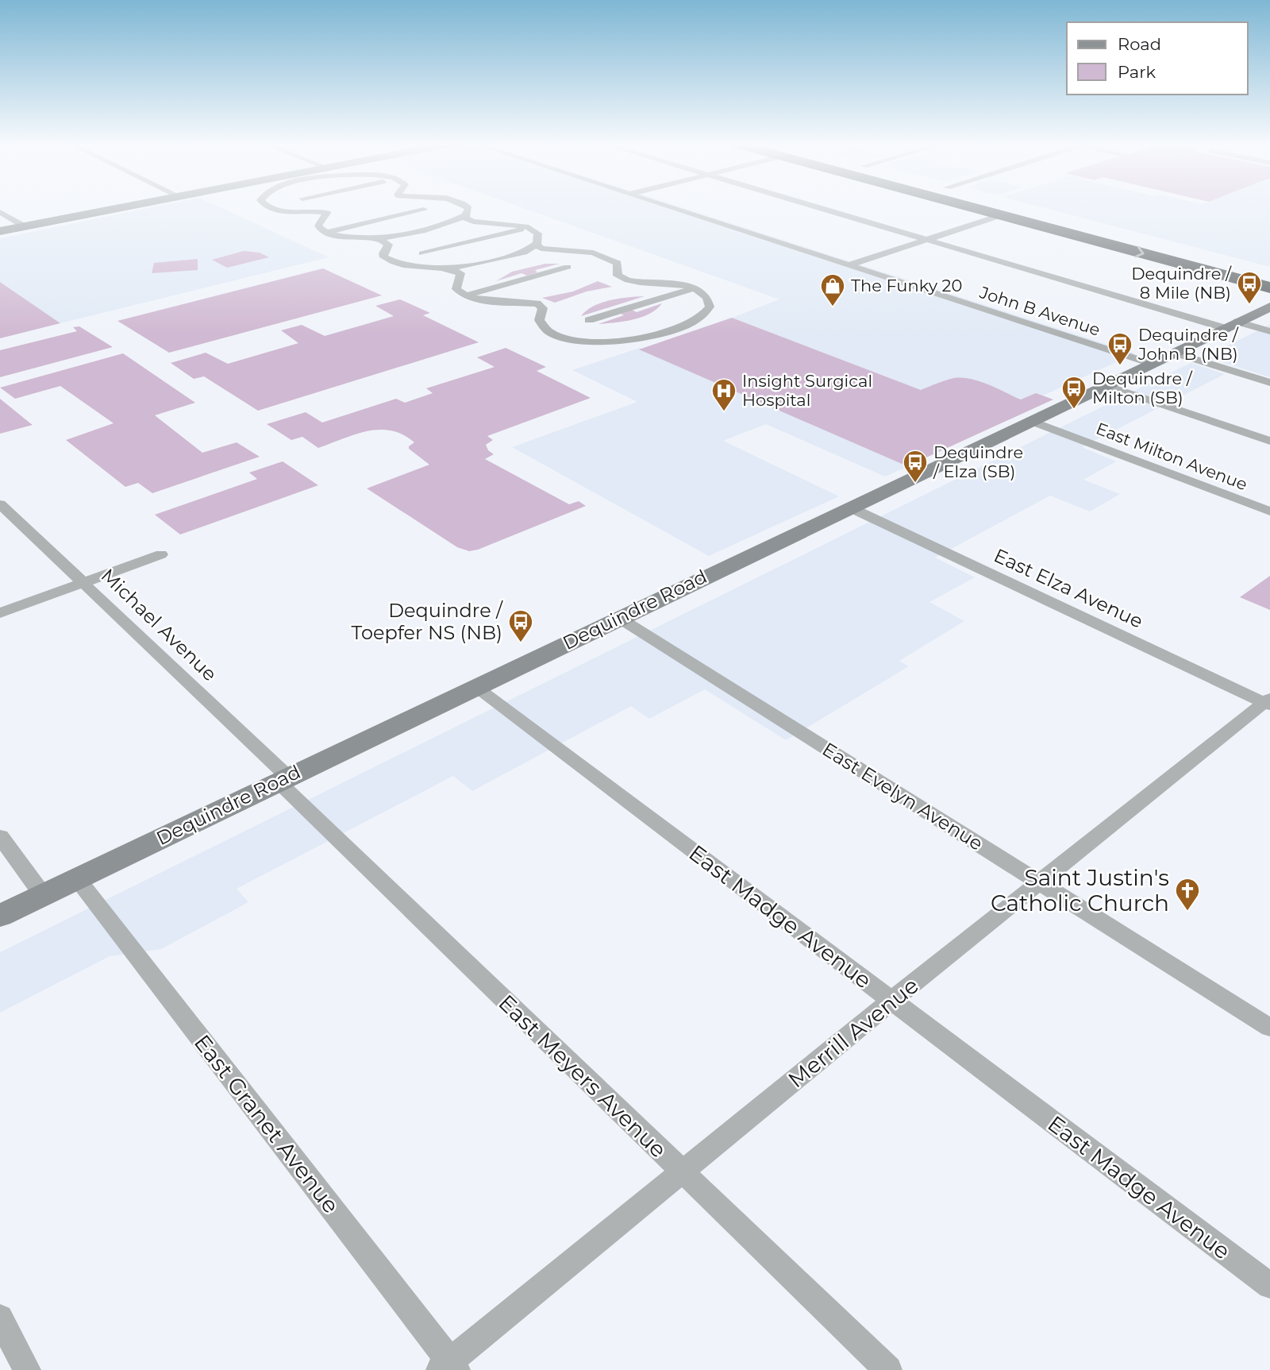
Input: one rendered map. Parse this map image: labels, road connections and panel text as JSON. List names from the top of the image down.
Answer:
{
  "streets": {
    "main road": ["Dequindre Road"],
    "street": [
      "John B Avenue",
      "East Milton Avenue",
      "East Elza Avenue",
      "Michael Avenue",
      "East Evelyn Avenue",
      "East Madge Avenue",
      "Merrill Avenue",
      "East Meyers Avenue",
      "East Granet Avenue"
    ]
  },
  "crossings": [
    ["John B Avenue", "Dequindre Road"],
    ["East Milton Avenue", "Dequindre Road"],
    ["East Elza Avenue", "Dequindre Road"],
    ["East Elza Avenue", "Merrill Avenue"],
    ["Dequindre Road", "Michael Avenue"],
    ["Dequindre Road", "East Evelyn Avenue"],
    ["Dequindre Road", "East Madge Avenue"],
    ["Dequindre Road", "East Meyers Avenue"],
    ["Dequindre Road", "East Granet Avenue"],
    ["Michael Avenue", "East Meyers Avenue"],
    ["East Evelyn Avenue", "Merrill Avenue"],
    ["East Madge Avenue", "Merrill Avenue"],
    ["Merrill Avenue", "East Meyers Avenue"],
    ["Merrill Avenue", "East Granet Avenue"]
  ],
  "places": {
    "bus stop": [
      "Dequindre / 8 Mile (NB)",
      "Dequindre / John B (NB)",
      "Dequindre / Milton (SB)",
      "Dequindre / Elza (SB)",
      "Dequindre / Toepfer NS (NB)"
    ],
    "shop": ["The Funky 20"],
    "hospital": ["Insight Surgical Hospital"],
    "church": ["Saint Justin's Catholic Church"]
  },
  "legend": ["Road", "Park"]
}
